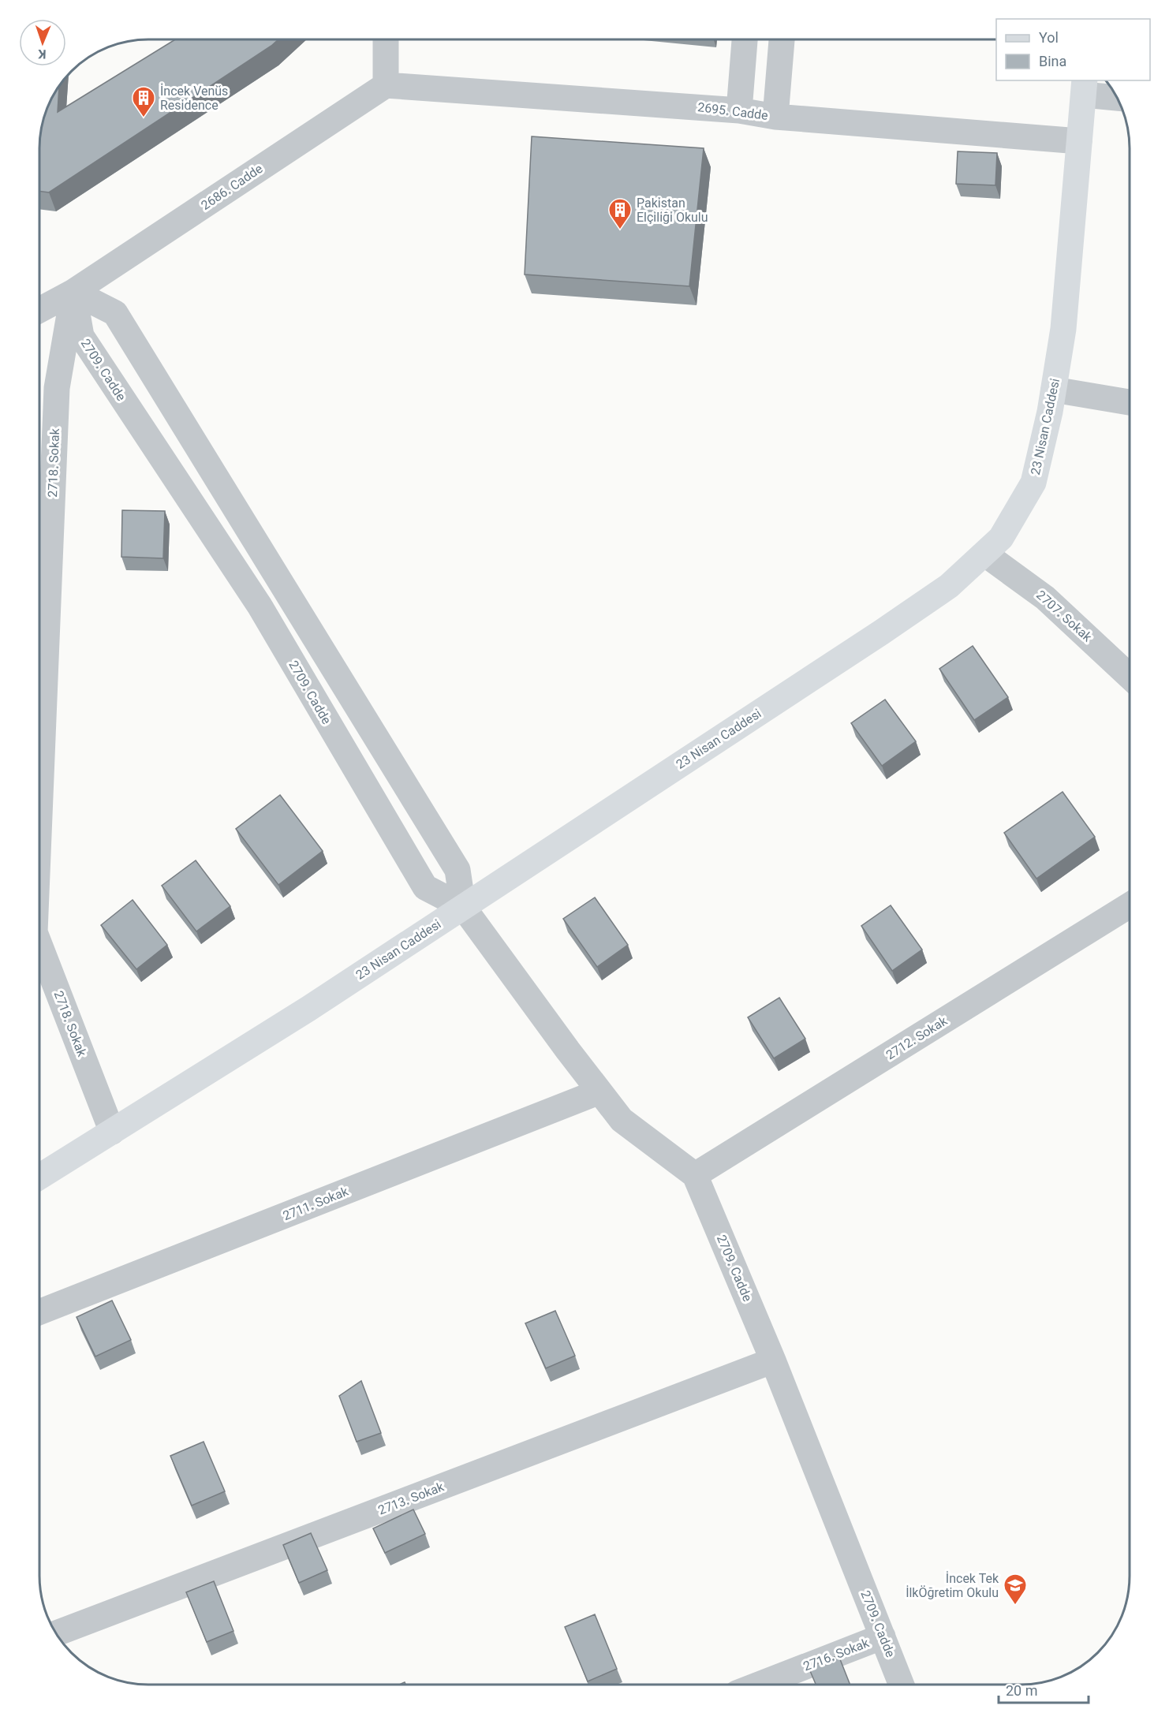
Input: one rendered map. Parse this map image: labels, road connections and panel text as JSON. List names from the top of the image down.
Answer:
{
  "streets": {
    "main road": ["23 Nisan Caddesi"],
    "street": [
      "2695. Cadde",
      "2686. Cadde",
      "2709. Cadde",
      "2718. Sokak",
      "2707. Sokak",
      "2712. Sokak",
      "2711. Sokak",
      "2713. Sokak",
      "2716. Sokak"
    ]
  },
  "crossings": [
    ["2695. Cadde", "2686. Cadde"],
    ["2695. Cadde", "23 Nisan Caddesi"],
    ["2686. Cadde", "2709. Cadde"],
    ["2686. Cadde", "2718. Sokak"],
    ["2709. Cadde", "23 Nisan Caddesi"],
    ["2709. Cadde", "2718. Sokak"],
    ["2709. Cadde", "2712. Sokak"],
    ["2709. Cadde", "2711. Sokak"],
    ["2709. Cadde", "2713. Sokak"],
    ["2709. Cadde", "2716. Sokak"],
    ["23 Nisan Caddesi", "2718. Sokak"],
    ["23 Nisan Caddesi", "2707. Sokak"]
  ],
  "places": {
    "building": ["İncek Venüs Residence", "Pakistan Elçiliği Okulu"],
    "school or university": ["İncek Tek İlkÖğretim Okulu"]
  },
  "legend": ["Yol", "Bina"],
  "scale_bar": "20 m",
  "north": "bottom"
}
